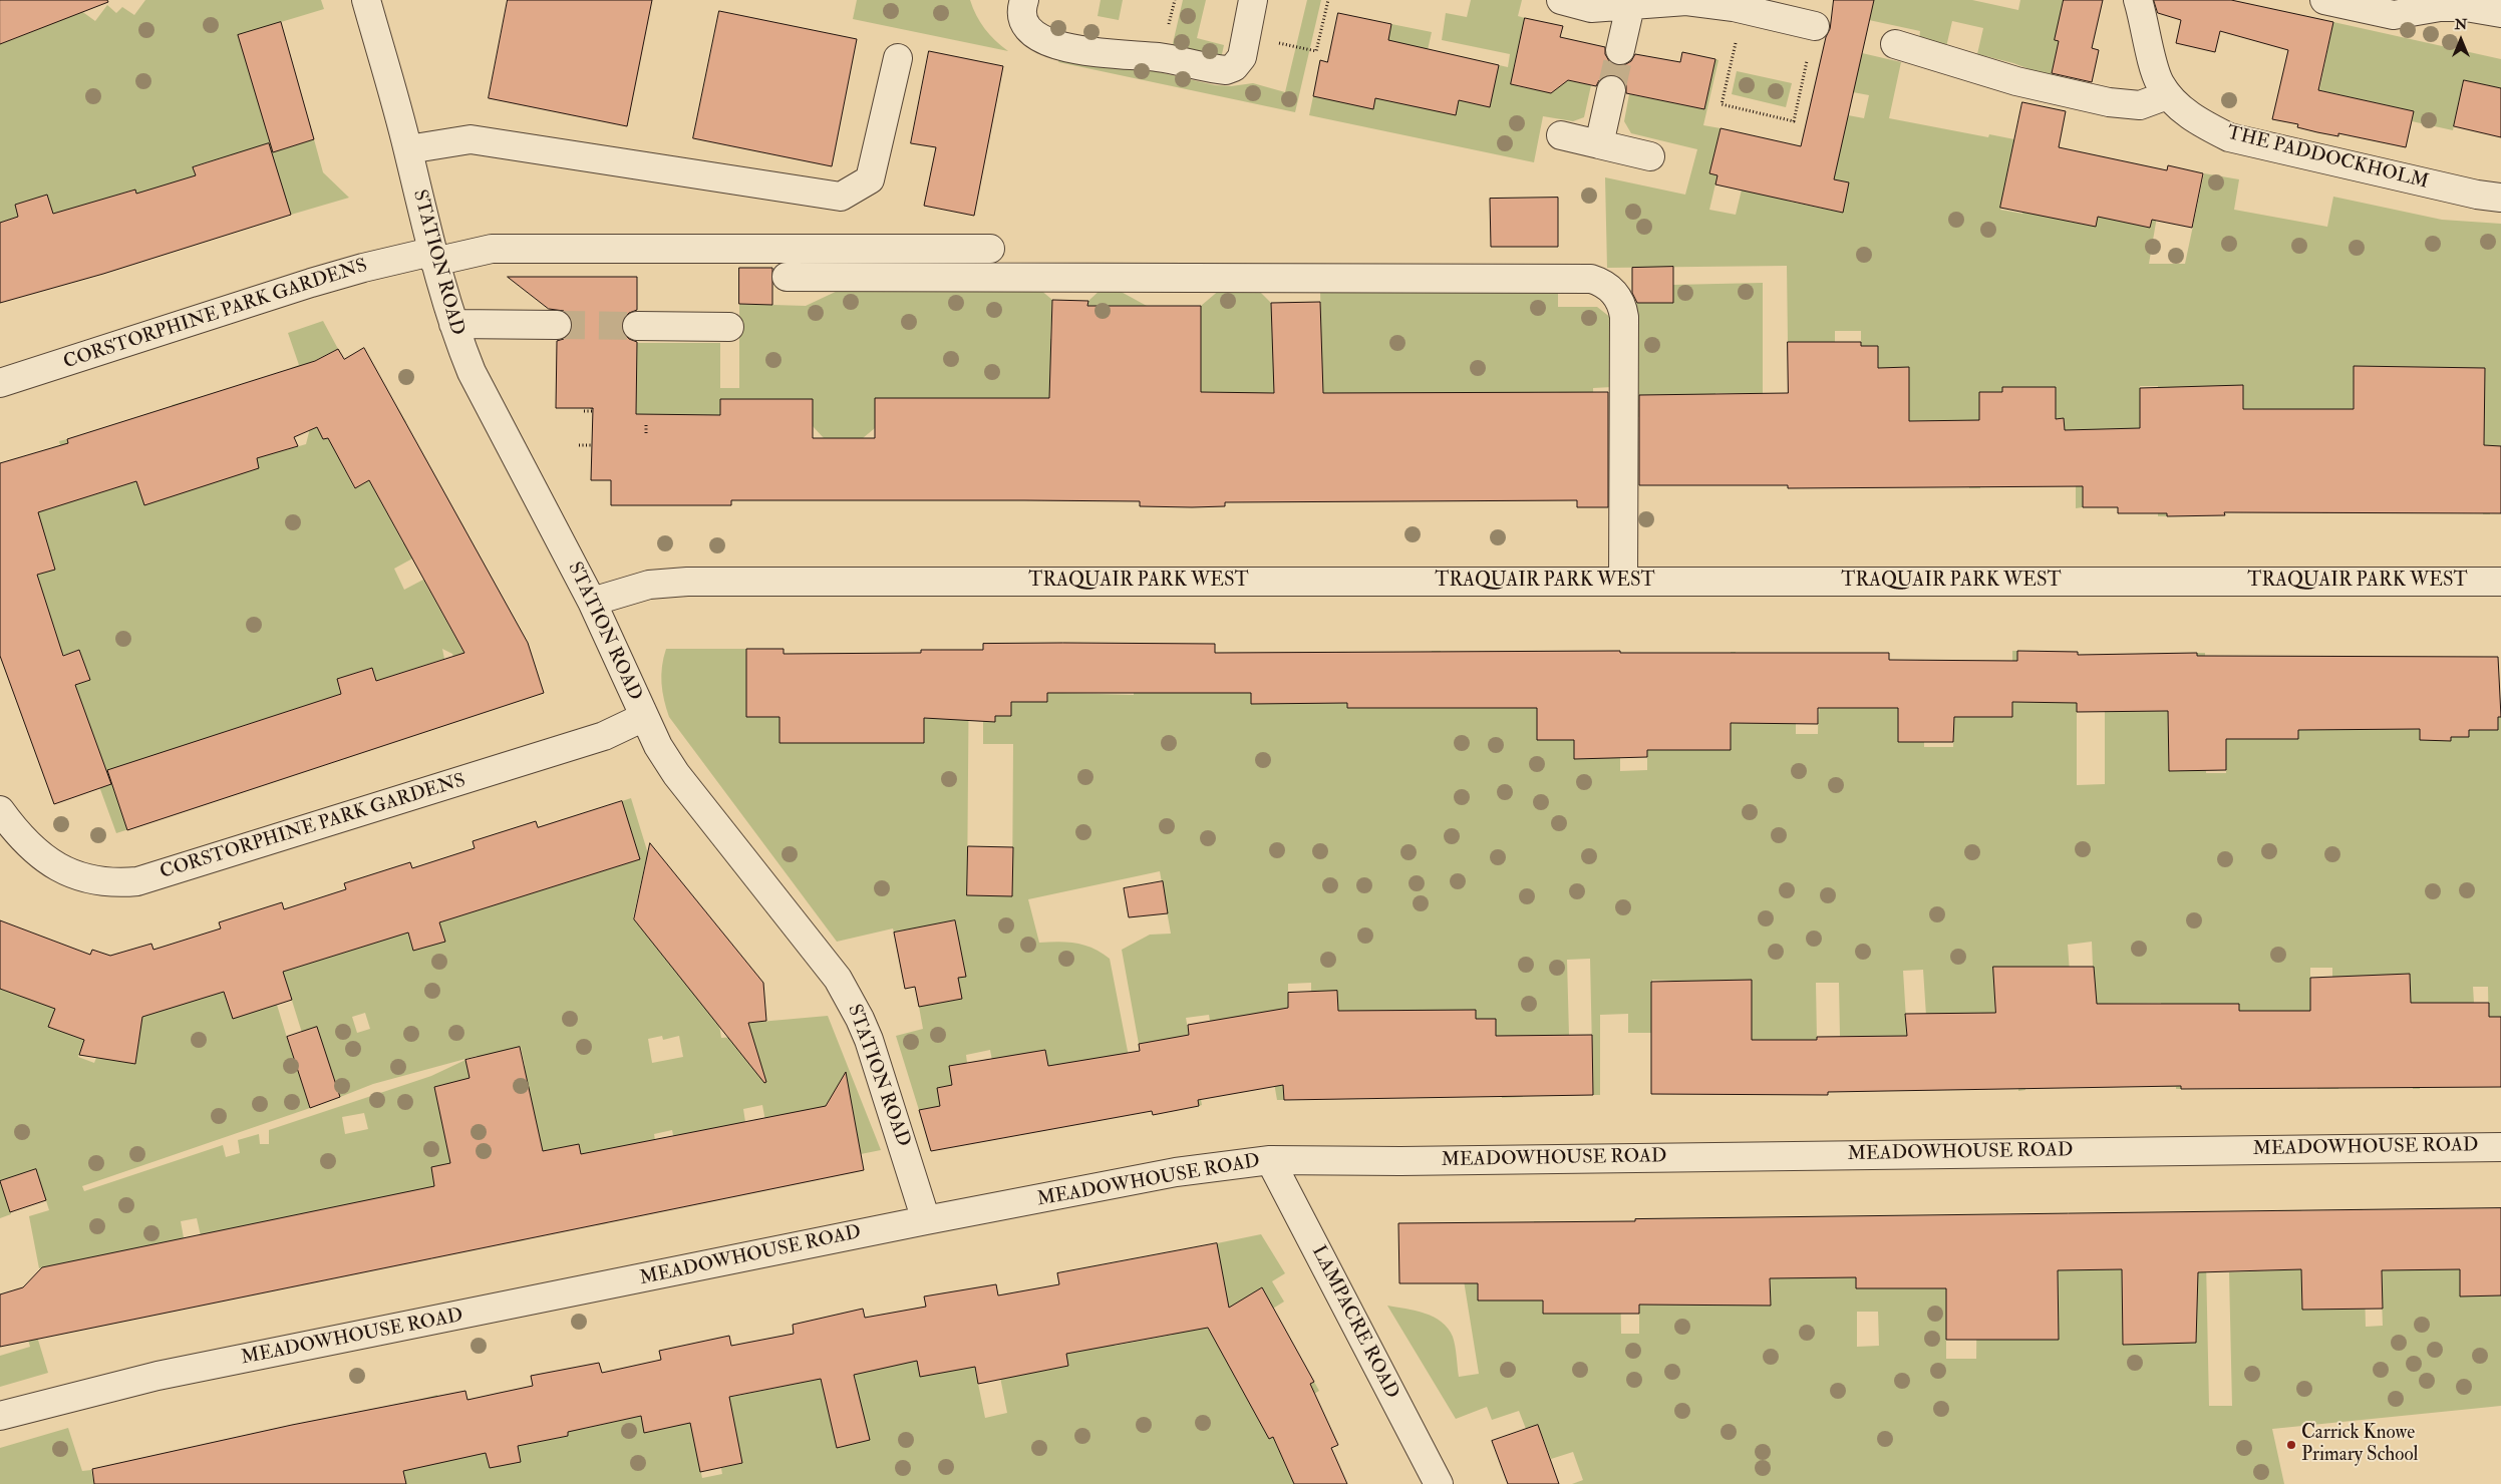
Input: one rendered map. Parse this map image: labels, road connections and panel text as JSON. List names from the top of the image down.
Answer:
{
  "streets": {
    "street": [
      "THE PADDOCKHOLM",
      "STATION ROAD",
      "CORSTORPHINE PARK GARDENS",
      "TRAQUAIR PARK WEST",
      "MEADOWHOUSE ROAD",
      "LAMPACRE ROAD"
    ]
  },
  "crossings": [
    ["STATION ROAD", "CORSTORPHINE PARK GARDENS"],
    ["STATION ROAD", "TRAQUAIR PARK WEST"],
    ["STATION ROAD", "MEADOWHOUSE ROAD"],
    ["MEADOWHOUSE ROAD", "LAMPACRE ROAD"]
  ],
  "places": ["Carrick Knowe Primary School"],
  "north": "top"
}
